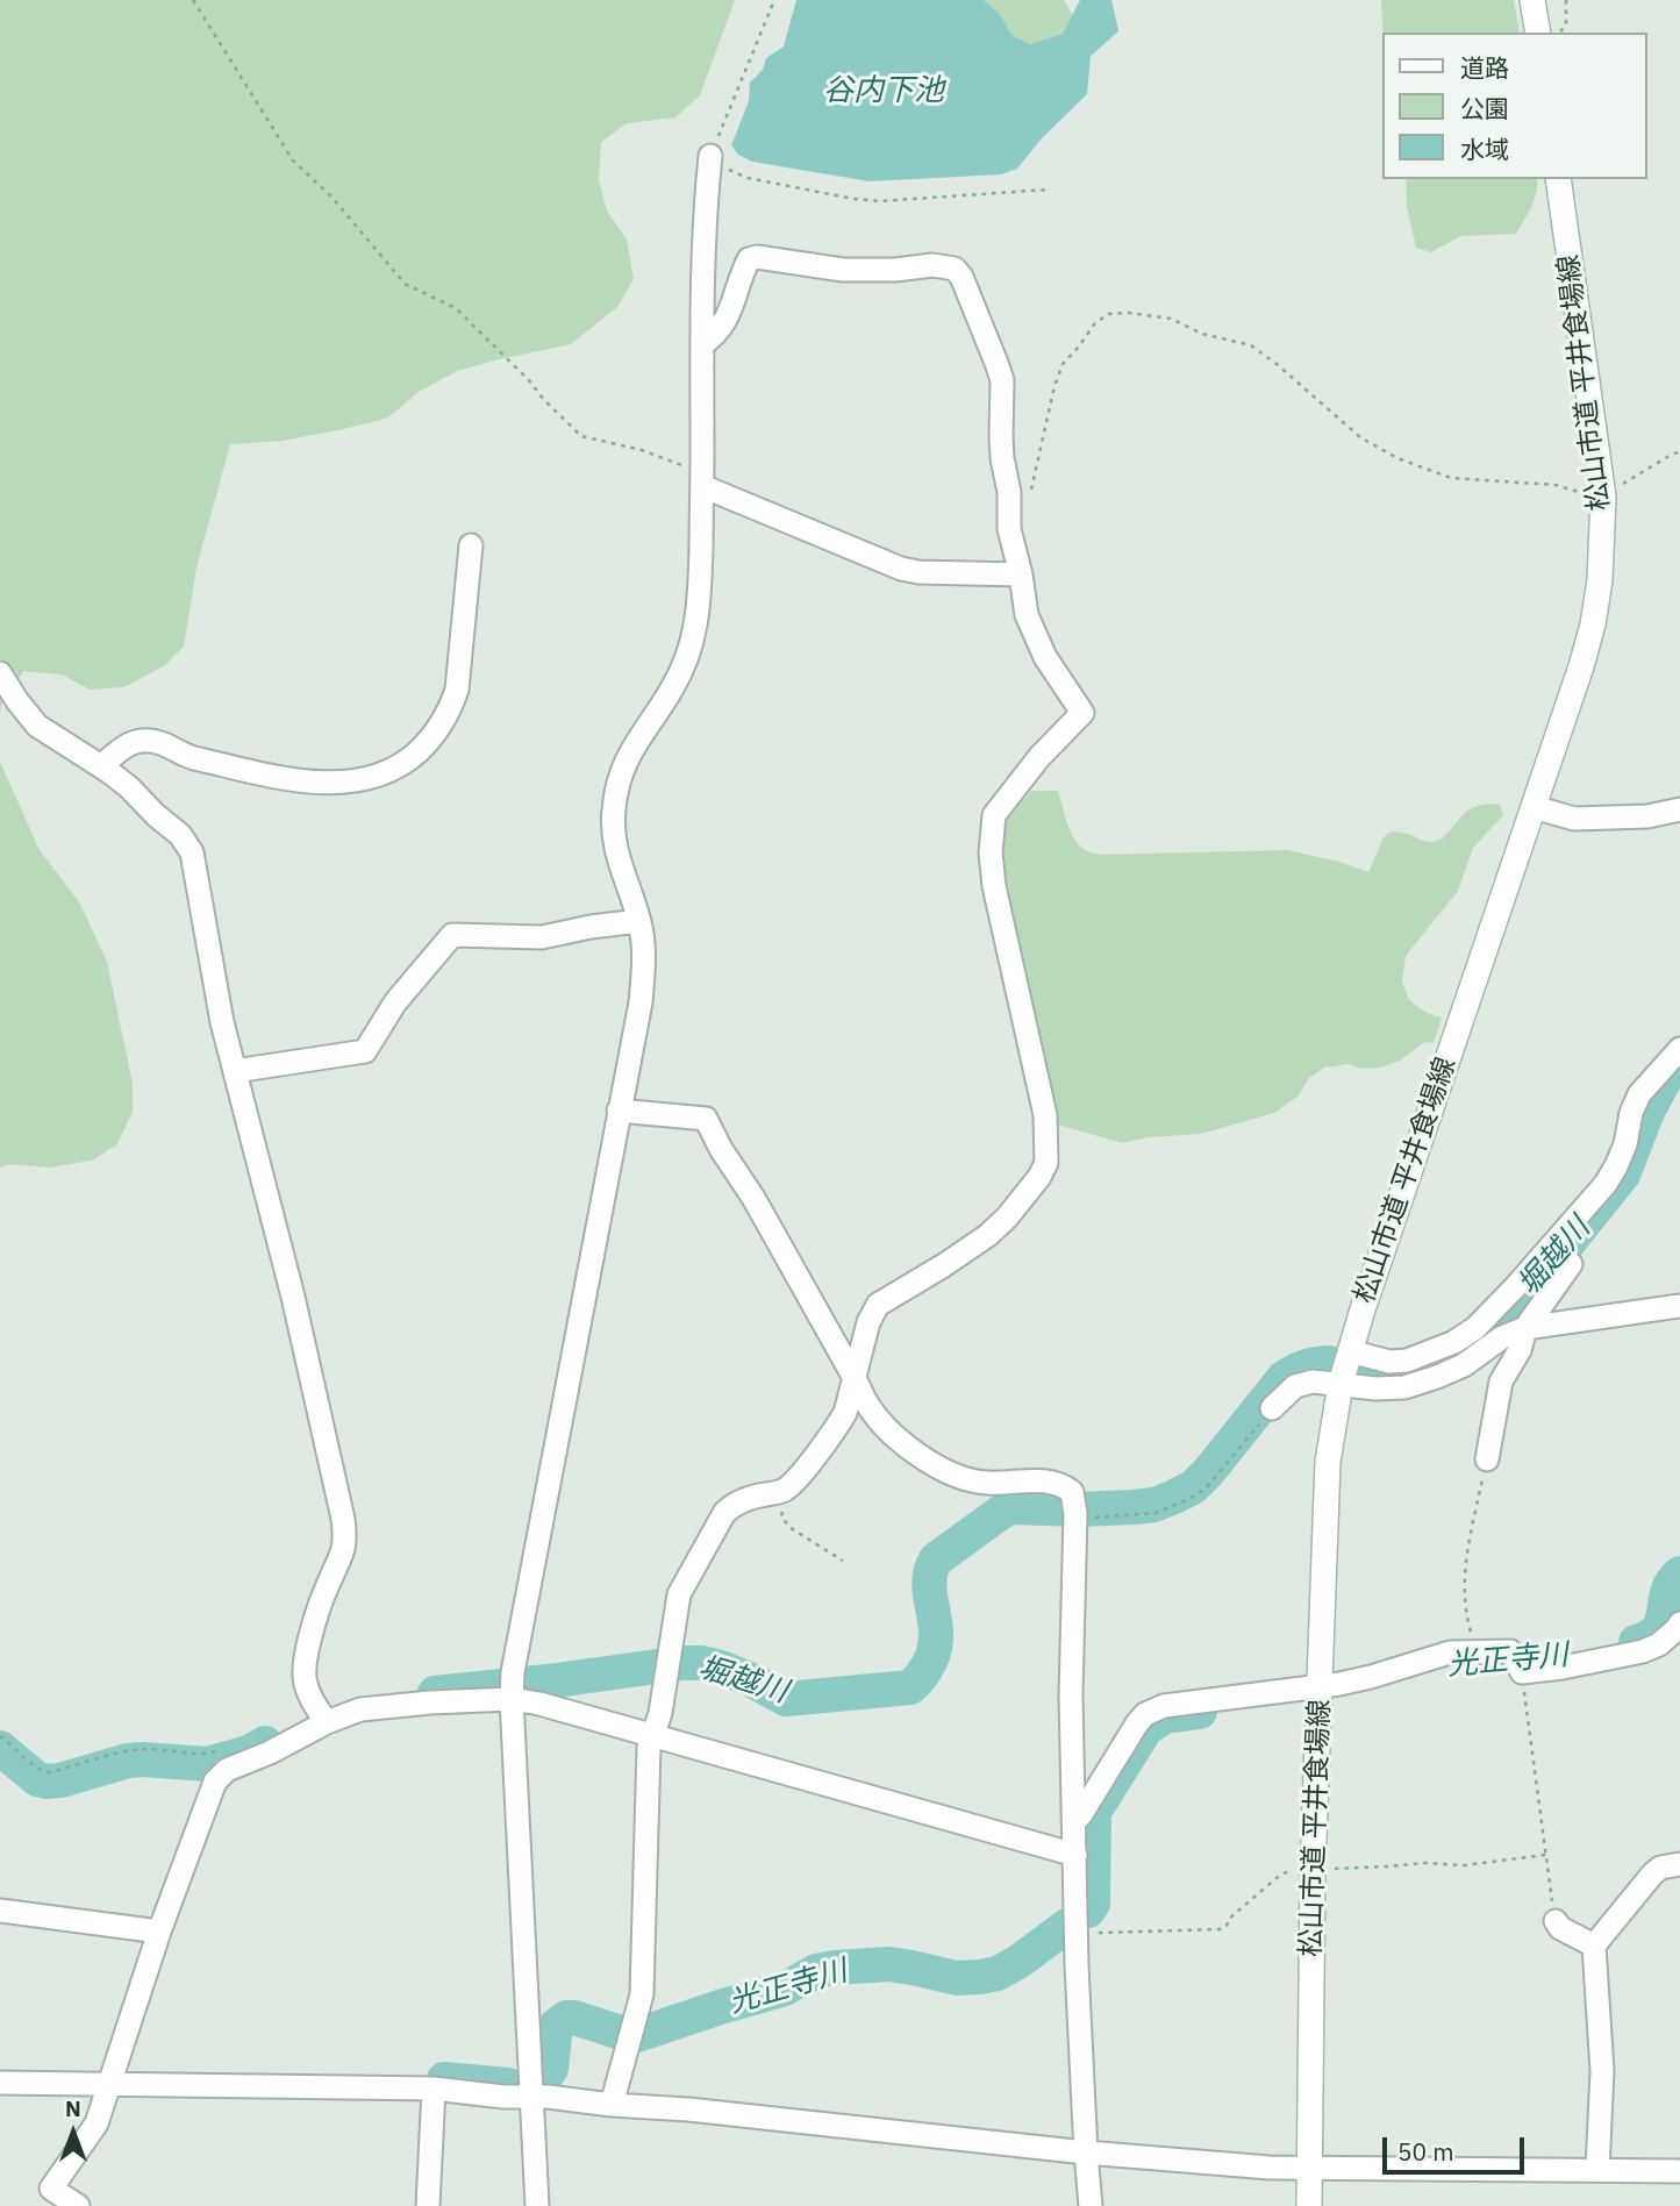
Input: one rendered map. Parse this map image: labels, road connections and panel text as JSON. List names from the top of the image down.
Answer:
{
  "streets": {
    "street": ["松山市道 平井食場線"]
  },
  "water": ["谷内下池", "堀越川", "光正寺川"],
  "legend": ["道路", "公園", "水域"],
  "scale_bar": "50 m",
  "north": "top"
}
